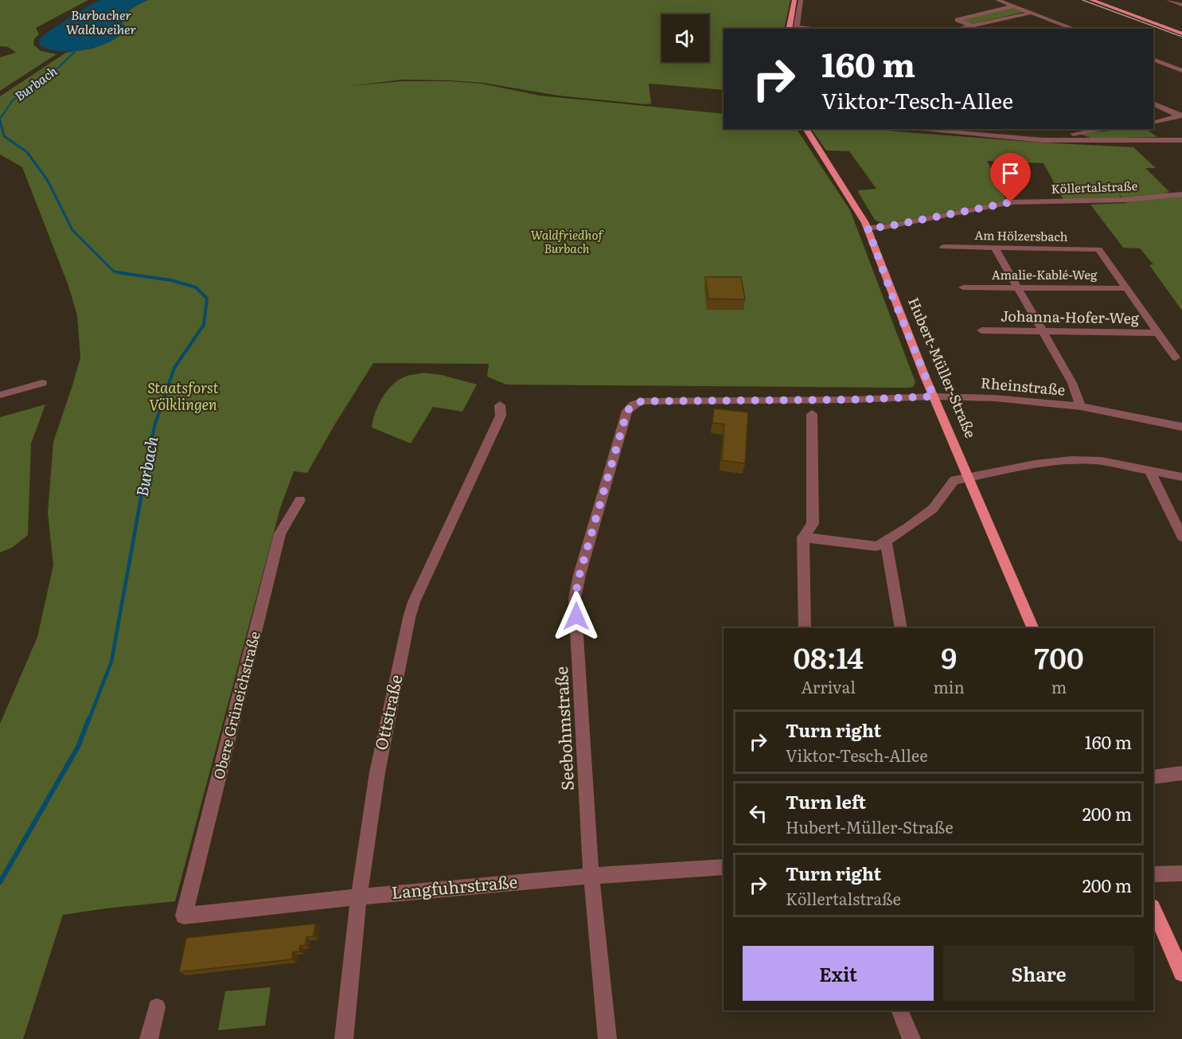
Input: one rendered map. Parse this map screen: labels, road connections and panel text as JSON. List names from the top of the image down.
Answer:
{
  "streets": {
    "main road": ["Hubert-Müller-Straße"],
    "street": [
      "Köllertalstraße",
      "Am Hölzersbach",
      "Amalie-Kablé-Weg",
      "Johanna-Hofer-Weg",
      "Rheinstraße",
      "Obere Grüneichstraße",
      "Ottstraße",
      "Seebohmstraße",
      "Langfuhrstraße"
    ]
  },
  "crossings": [
    ["Köllertalstraße", "Hubert-Müller-Straße"],
    ["Am Hölzersbach", "Amalie-Kablé-Weg"],
    ["Am Hölzersbach", "Rheinstraße"],
    ["Amalie-Kablé-Weg", "Rheinstraße"],
    ["Johanna-Hofer-Weg", "Rheinstraße"],
    ["Hubert-Müller-Straße", "Rheinstraße"],
    ["Rheinstraße", "Seebohmstraße"],
    ["Obere Grüneichstraße", "Langfuhrstraße"],
    ["Ottstraße", "Langfuhrstraße"],
    ["Seebohmstraße", "Langfuhrstraße"]
  ],
  "water": ["Burbacher Waldweiher", "Burbach"],
  "parks": ["Waldfriedhof Burbach", "Staatsforst Völklingen"],
  "page": {
    "turn": ["160 m", "Viktor-Tesch-Allee"],
    "eta": [
      "08:14",
      "Arrival",
      "9",
      "min",
      "700",
      "m"
    ],
    "list": [
      {
        "name": "Turn right",
        "note": "Viktor-Tesch-Allee",
        "value": "160 m"
      },
      {
        "name": "Turn left",
        "note": "Hubert-Müller-Straße",
        "value": "200 m"
      },
      {
        "name": "Turn right",
        "note": "Köllertalstraße",
        "value": "200 m"
      }
    ],
    "buttons": ["Exit", "Share"]
  }
}
